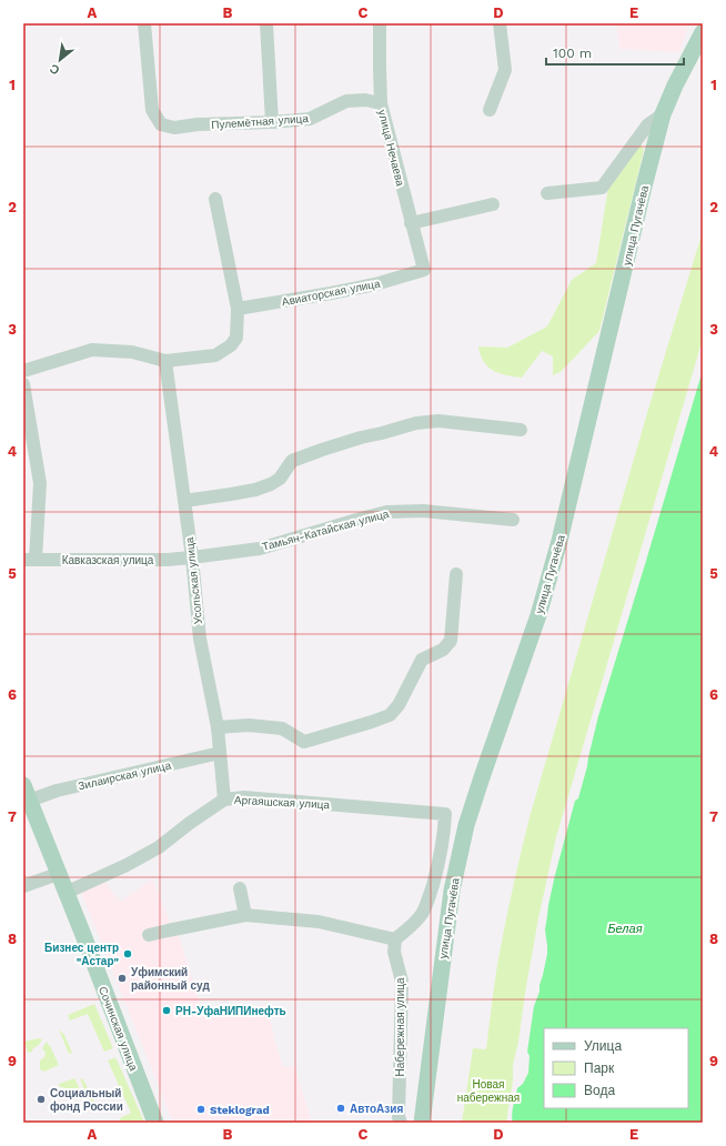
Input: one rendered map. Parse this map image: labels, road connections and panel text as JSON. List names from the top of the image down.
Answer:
{
  "streets": {
    "main road": ["улица Пугачёва", "Сочинская улица"],
    "street": [
      "Пулемётная улица",
      "улица Нечаева",
      "Авиаторская улица",
      "Тамьян-Катайская улица",
      "Кавказская улица",
      "Усольская улица",
      "Зилаирская улица",
      "Аргаяшская улица",
      "Набережная улица"
    ]
  },
  "crossings": [
    ["Пулемётная улица", "улица Нечаева"],
    ["улица Нечаева", "Авиаторская улица"],
    ["Тамьян-Катайская улица", "Кавказская улица"],
    ["Тамьян-Катайская улица", "Усольская улица"],
    ["Кавказская улица", "Усольская улица"],
    ["Усольская улица", "Зилаирская улица"],
    ["Усольская улица", "Аргаяшская улица"],
    ["Зилаирская улица", "Сочинская улица"],
    ["Аргаяшская улица", "Набережная улица"],
    ["Аргаяшская улица", "Сочинская улица"]
  ],
  "water": ["Белая"],
  "parks": ["Новая набережная"],
  "places": [
    "Бизнес центр \"Астар\"",
    "Уфимский районный суд",
    "РН-УфаНИПИнефть",
    "Социальный фонд России",
    "АвтоАзия",
    "Steklograd"
  ],
  "legend": ["Улица", "Парк", "Вода"],
  "scale_bar": "100 m",
  "north": "bottom left",
  "grid": {
    "columns": [
      "A",
      "B",
      "C",
      "D",
      "E"
    ],
    "rows": [
      "1",
      "2",
      "3",
      "4",
      "5",
      "6",
      "7",
      "8",
      "9"
    ]
  }
}
